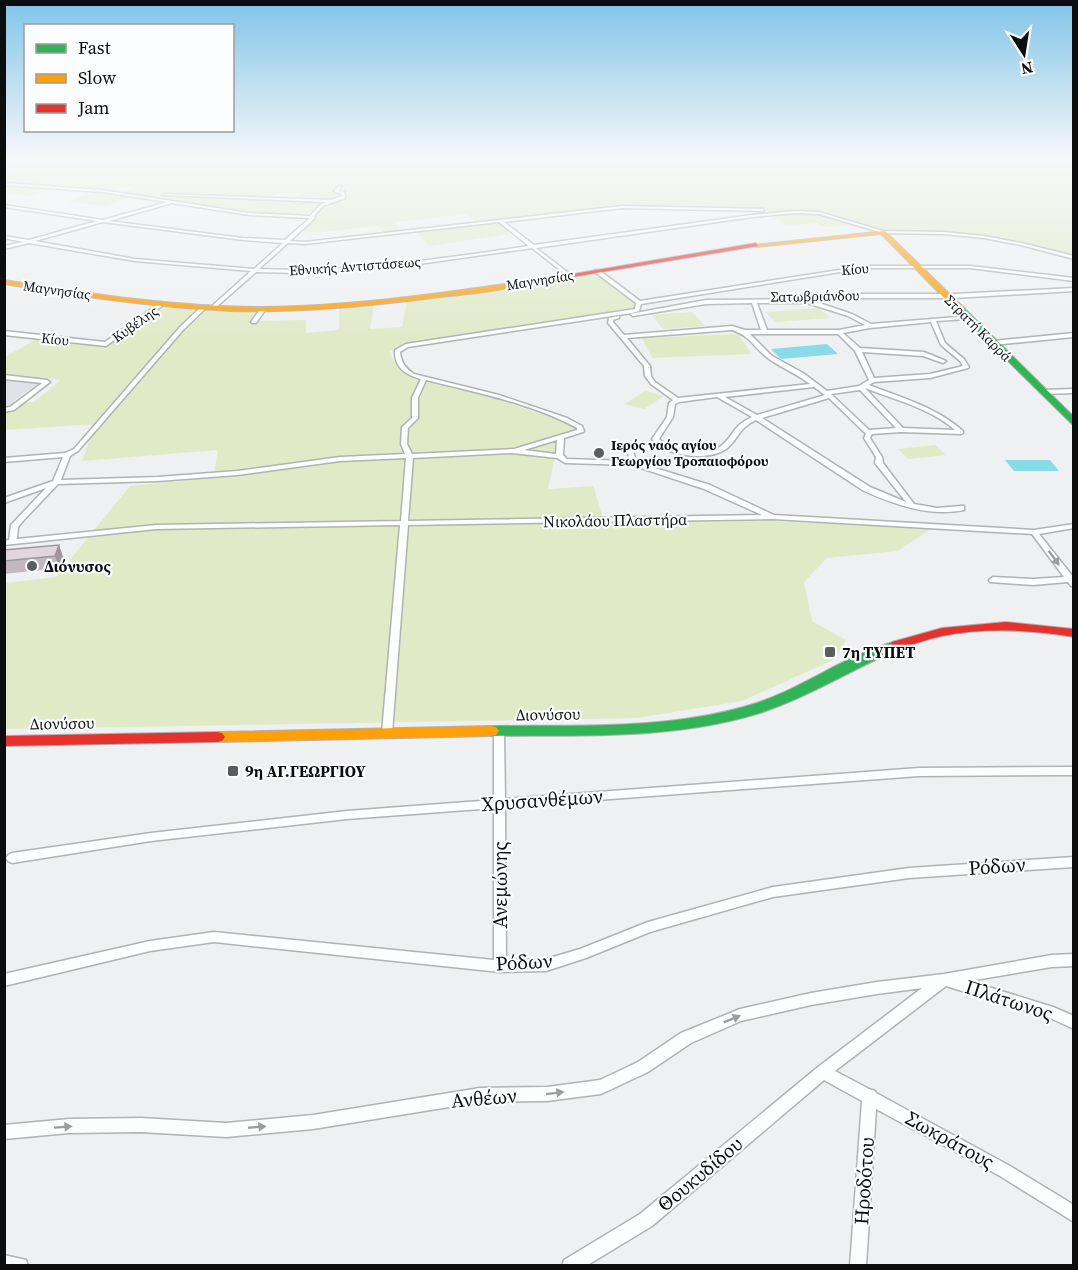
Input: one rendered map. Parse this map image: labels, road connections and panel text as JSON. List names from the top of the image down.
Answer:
{
  "streets": {
    "street": [
      "Εθνικής Αντιστάσεως",
      "Κίου",
      "Μαγνησίας",
      "Σατωβριάνδου",
      "Κυβέλης",
      "Στρατή Καρρά",
      "Νικολάου Πλαστήρα",
      "Διονύσου",
      "Χρυσανθέμων",
      "Ρόδων",
      "Ανεμώνης",
      "Πλάτωνος",
      "Ανθέων",
      "Σωκράτους",
      "Θουκυδίδου",
      "Ηροδότου"
    ]
  },
  "crossings": [
    ["Εθνικής Αντιστάσεως", "Μαγνησίας"],
    ["Εθνικής Αντιστάσεως", "Στρατή Καρρά"],
    ["Κίου", "Σατωβριάνδου"],
    ["Κίου", "Κυβέλης"],
    ["Κίου", "Στρατή Καρρά"],
    ["Μαγνησίας", "Κυβέλης"],
    ["Μαγνησίας", "Στρατή Καρρά"],
    ["Σατωβριάνδου", "Στρατή Καρρά"],
    ["Διονύσου", "Ανεμώνης"],
    ["Χρυσανθέμων", "Ανεμώνης"],
    ["Ρόδων", "Ανεμώνης"],
    ["Πλάτωνος", "Ανθέων"],
    ["Ανθέων", "Σωκράτους"],
    ["Ανθέων", "Θουκυδίδου"],
    ["Σωκράτους", "Θουκυδίδου"],
    ["Σωκράτους", "Ηροδότου"]
  ],
  "one_way": ["Ανθέων"],
  "places": {
    "other": ["Ιερός ναός αγίου Γεωργίου Τροπαιοφόρου", "Διόνυσος"],
    "transit": ["7η ΤΥΠΕΤ", "9η ΑΓ.ΓΕΩΡΓΙΟΥ"]
  },
  "legend": ["Fast", "Slow", "Jam"],
  "north": "bottom"
}
